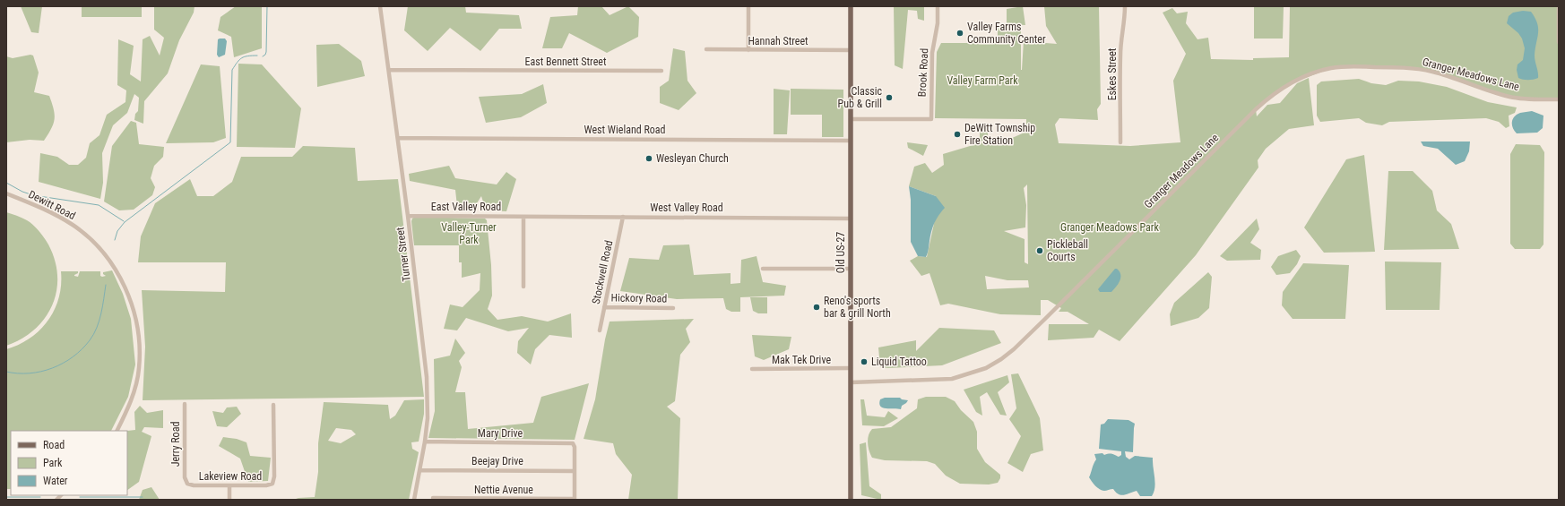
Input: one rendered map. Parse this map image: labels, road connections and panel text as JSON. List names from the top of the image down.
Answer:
{
  "streets": {
    "main road": ["Old US-27"],
    "street": [
      "Hannah Street",
      "East Bennett Street",
      "Brook Road",
      "Eskes Street",
      "Granger Meadows Lane",
      "West Wieland Road",
      "Dewitt Road",
      "East Valley Road",
      "West Valley Road",
      "Turner Street",
      "Stockwell Road",
      "Hickory Road",
      "Mak Tek Drive",
      "Mary Drive",
      "Jerry Road",
      "Beejay Drive",
      "Lakeview Road",
      "Nettie Avenue"
    ]
  },
  "crossings": [
    ["Hannah Street", "Old US-27"],
    ["East Bennett Street", "Turner Street"],
    ["Brook Road", "Old US-27"],
    ["Granger Meadows Lane", "Old US-27"],
    ["West Wieland Road", "Old US-27"],
    ["West Wieland Road", "Turner Street"],
    ["East Valley Road", "West Valley Road"],
    ["East Valley Road", "Turner Street"],
    ["West Valley Road", "Old US-27"],
    ["West Valley Road", "Stockwell Road"],
    ["Old US-27", "Mak Tek Drive"],
    ["Turner Street", "Mary Drive"],
    ["Turner Street", "Beejay Drive"],
    ["Stockwell Road", "Hickory Road"],
    ["Mary Drive", "Beejay Drive"],
    ["Jerry Road", "Lakeview Road"]
  ],
  "parks": ["Valley Farm Park", "Valley-Turner Park", "Granger Meadows Park"],
  "places": [
    "Valley Farms Community Center",
    "Classic Pub & Grill",
    "DeWitt Township Fire Station",
    "Wesleyan Church",
    "Pickleball Courts",
    "Reno's sports bar & grill North",
    "Liquid Tattoo"
  ],
  "legend": ["Road", "Park", "Water"]
}
